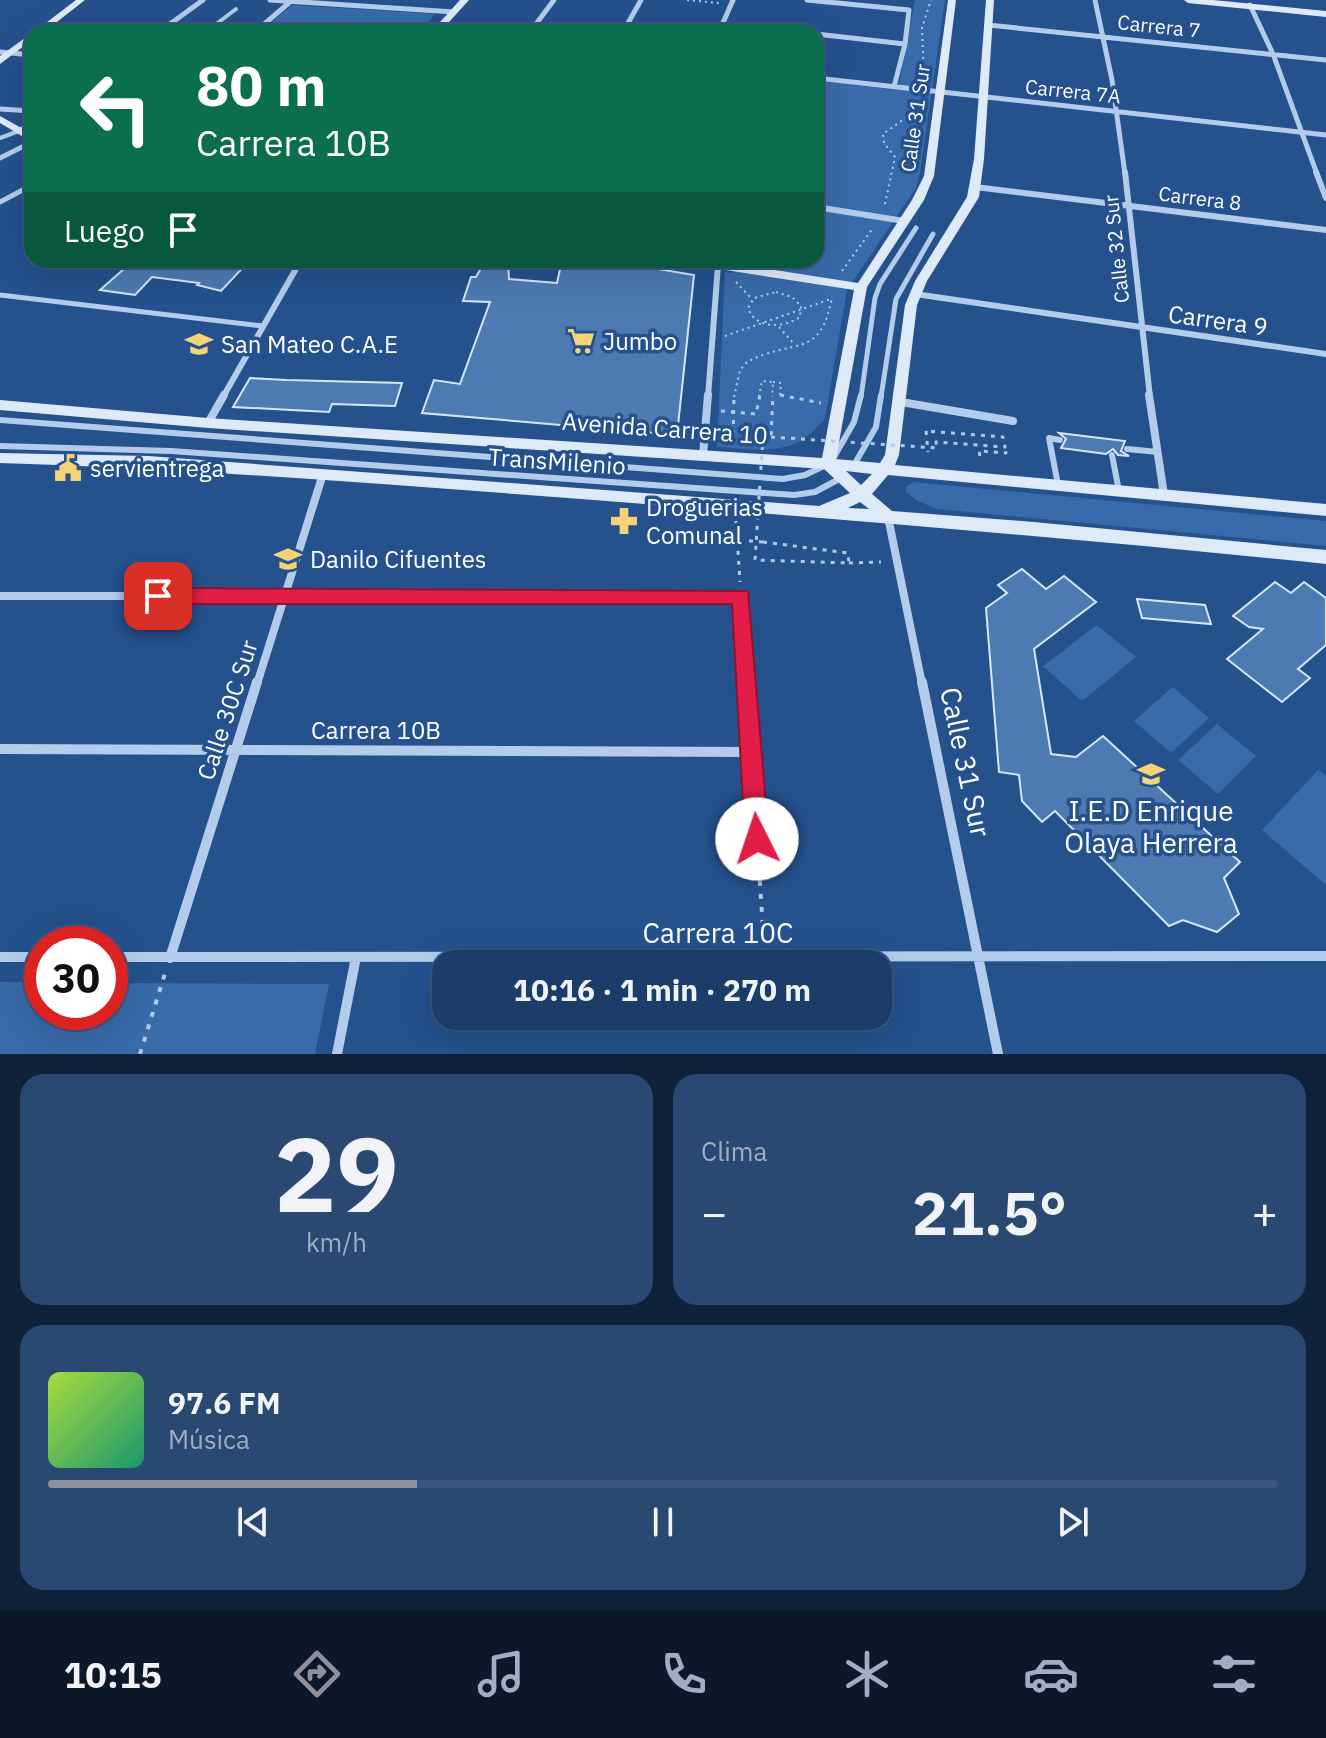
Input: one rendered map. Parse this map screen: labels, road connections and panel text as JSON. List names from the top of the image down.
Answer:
{
  "streets": {
    "main road": ["Calle 31 Sur", "Avenida Carrera 10"],
    "street": [
      "Carrera 7",
      "Carrera 7A",
      "Carrera 8",
      "Calle 32 Sur",
      "Carrera 9",
      "Calle 30C Sur",
      "Carrera 10B",
      "Carrera 10C"
    ],
    "lane": ["TransMilenio"]
  },
  "crossings": [
    ["Carrera 7", "Calle 32 Sur"],
    ["Carrera 7A", "Calle 31 Sur"],
    ["Carrera 7A", "Calle 32 Sur"],
    ["Calle 31 Sur", "Avenida Carrera 10"],
    ["Calle 31 Sur", "TransMilenio"],
    ["Calle 31 Sur", "Carrera 10C"],
    ["Carrera 8", "Calle 32 Sur"],
    ["Calle 32 Sur", "Carrera 9"],
    ["Calle 32 Sur", "Avenida Carrera 10"],
    ["Avenida Carrera 10", "TransMilenio"],
    ["Calle 30C Sur", "Carrera 10B"],
    ["Calle 30C Sur", "Carrera 10C"]
  ],
  "places": {
    "supermarket": ["Jumbo"],
    "school or university": ["San Mateo C.A.E", "Danilo Cifuentes", "I.E.D Enrique Olaya Herrera"],
    "public building": ["servientrega"],
    "pharmacy": ["Droguerias Comunal"]
  },
  "page": {
    "turn": ["80 m", "Carrera 10B"],
    "then": "Luego",
    "limit": "30",
    "trip": "10:16 · 1 min · 270 m",
    "tile": [
      ["29", "km/h"],
      "Clima"
    ],
    "heat": ["−", "21.5°", "+"],
    "song": ["97.6 FM", "Música"],
    "tabs": "10:15"
  }
}
